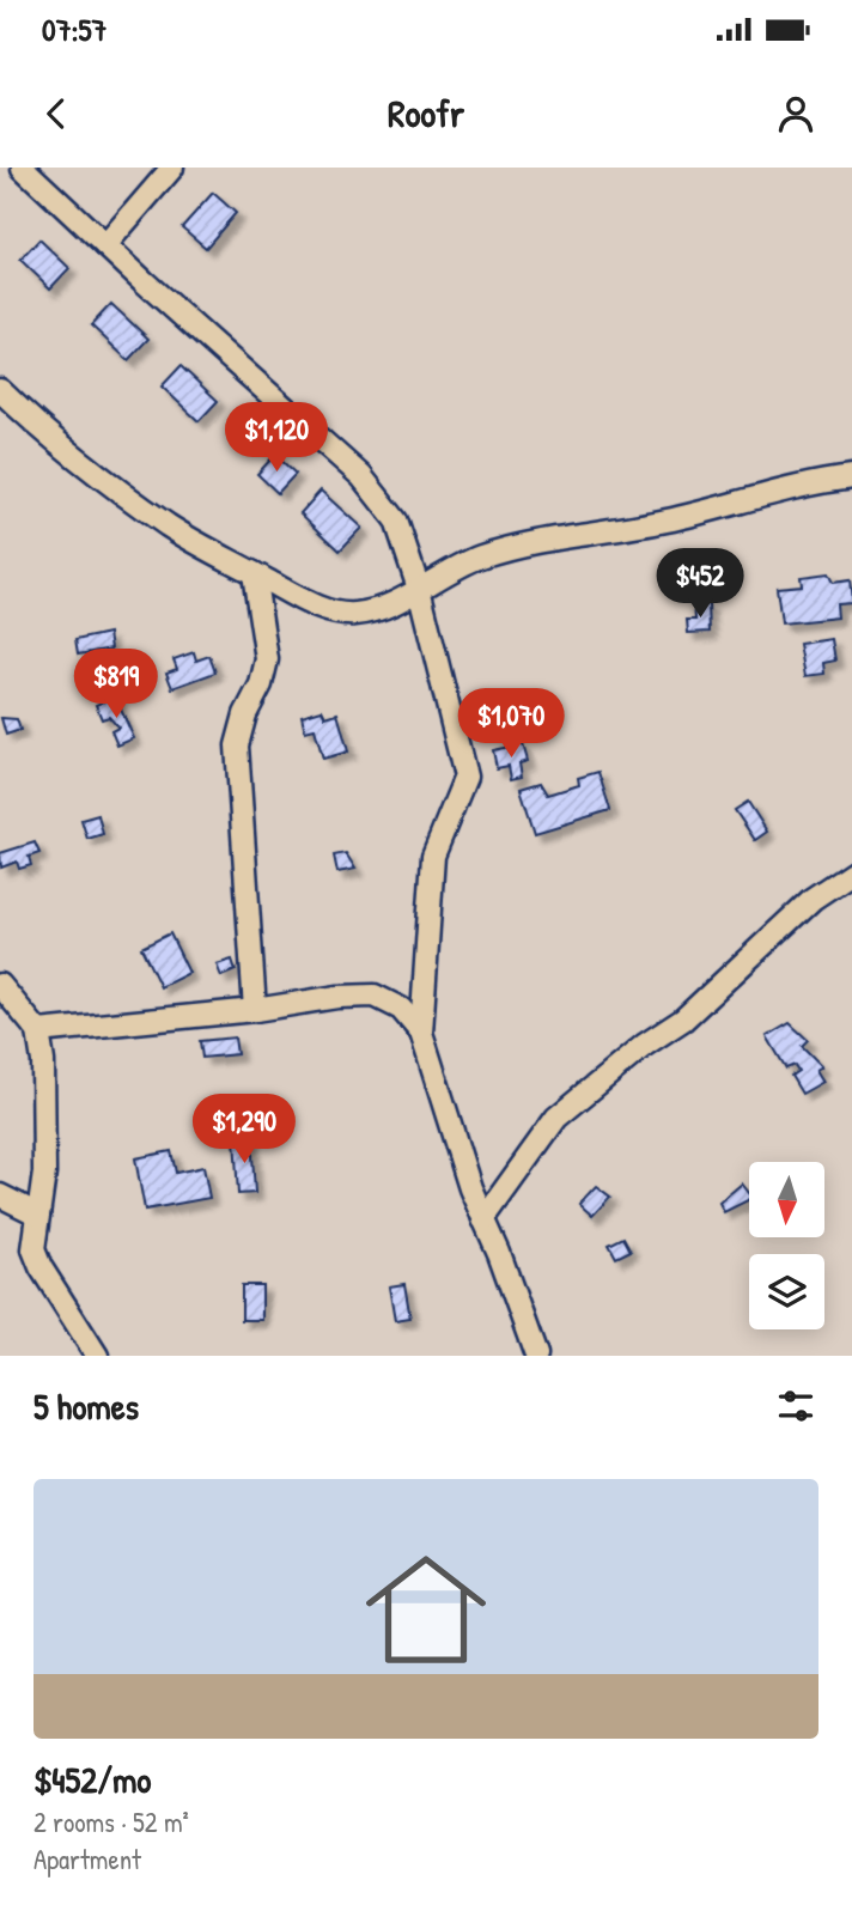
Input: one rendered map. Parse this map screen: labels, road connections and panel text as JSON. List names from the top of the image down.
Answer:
{
  "north": "bottom",
  "page": {
    "status": "07:57",
    "header": "Roofr",
    "price": [
      "$1,120",
      "$452",
      "$819",
      "$1,070",
      "$1,290"
    ],
    "heading": "5 homes",
    "list": [
      {
        "name": "$452/mo",
        "note": "2 rooms · 52 m² · Apartment"
      }
    ]
  }
}
